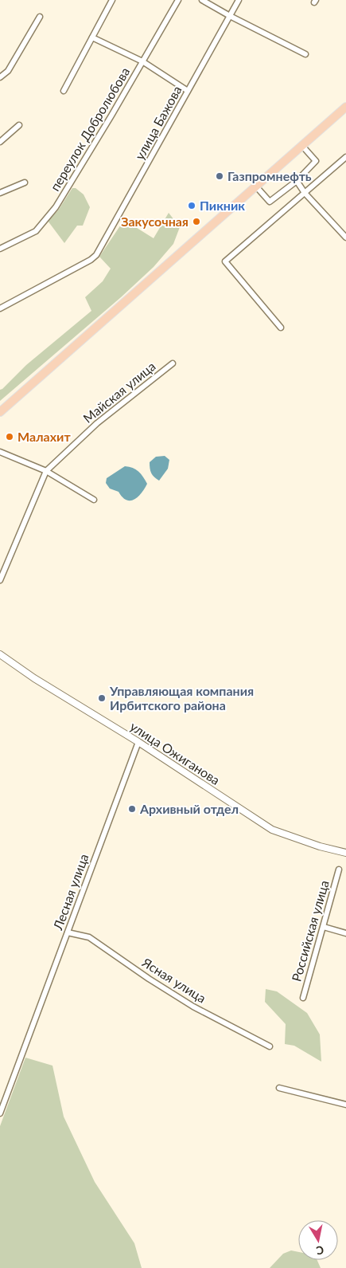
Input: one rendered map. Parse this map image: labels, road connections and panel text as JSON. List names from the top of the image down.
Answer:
{
  "streets": {
    "street": [
      "улица Бажова",
      "переулок Добролюбова",
      "Майская улица",
      "улица Ожиганова",
      "Лесная улица",
      "Российская улица",
      "Ясная улица"
    ]
  },
  "crossings": [
    ["улица Ожиганова", "Лесная улица"],
    ["Лесная улица", "Ясная улица"]
  ],
  "places": [
    "Газпромнефть",
    "Пикник",
    "Закусочная",
    "Малахит",
    "Управляющая компания Ирбитского района",
    "Архивный отдел"
  ],
  "north": "bottom"
}
